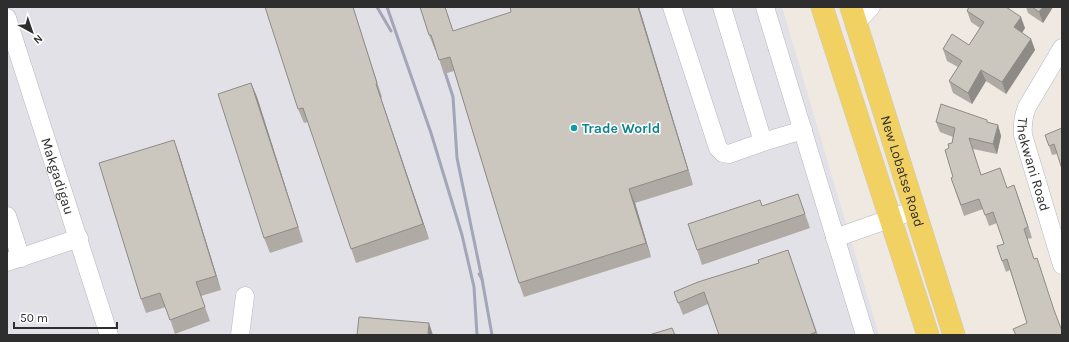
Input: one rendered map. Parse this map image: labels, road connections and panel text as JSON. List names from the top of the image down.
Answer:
{
  "streets": {
    "main road": ["New Lobatse Road"],
    "street": ["Thekwani Road", "Makgadigau"]
  },
  "places": ["Trade World"],
  "scale_bar": "50 m",
  "north": "bottom right"
}
